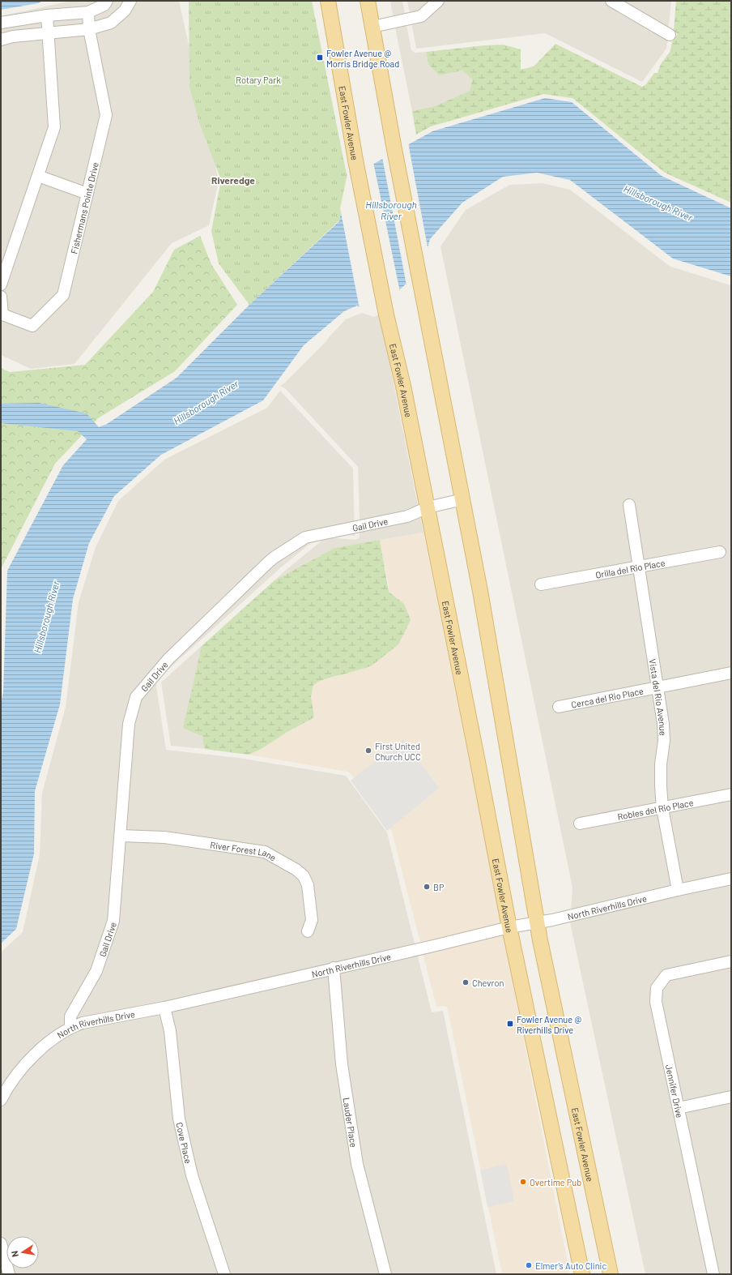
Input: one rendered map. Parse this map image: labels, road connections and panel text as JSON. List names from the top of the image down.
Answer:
{
  "streets": {
    "main road": ["East Fowler Avenue"],
    "street": [
      "Fishermans Pointe Drive",
      "Gail Drive",
      "Orilla del Rio Place",
      "Cerca del Rio Place",
      "Vista del Rio Avenue",
      "Robles del Rio Place",
      "River Forest Lane",
      "North Riverhills Drive",
      "Jennifer Drive",
      "Lauder Place",
      "Cove Place"
    ]
  },
  "crossings": [
    ["East Fowler Avenue", "Gail Drive"],
    ["East Fowler Avenue", "North Riverhills Drive"],
    ["Gail Drive", "River Forest Lane"],
    ["Gail Drive", "North Riverhills Drive"],
    ["Orilla del Rio Place", "Vista del Rio Avenue"],
    ["Cerca del Rio Place", "Vista del Rio Avenue"],
    ["Vista del Rio Avenue", "Robles del Rio Place"],
    ["Vista del Rio Avenue", "North Riverhills Drive"],
    ["North Riverhills Drive", "Lauder Place"],
    ["North Riverhills Drive", "Cove Place"]
  ],
  "districts": ["Riveredge"],
  "water": ["Hillsborough River"],
  "parks": ["Rotary Park"],
  "places": {
    "transit": ["Fowler Avenue @ Morris Bridge Road", "Fowler Avenue @ Riverhills Drive"],
    "other": [
      "First United Church UCC",
      "BP",
      "Chevron",
      "Overtime Pub",
      "Elmer's Auto Clinic"
    ]
  },
  "north": "left"
}
